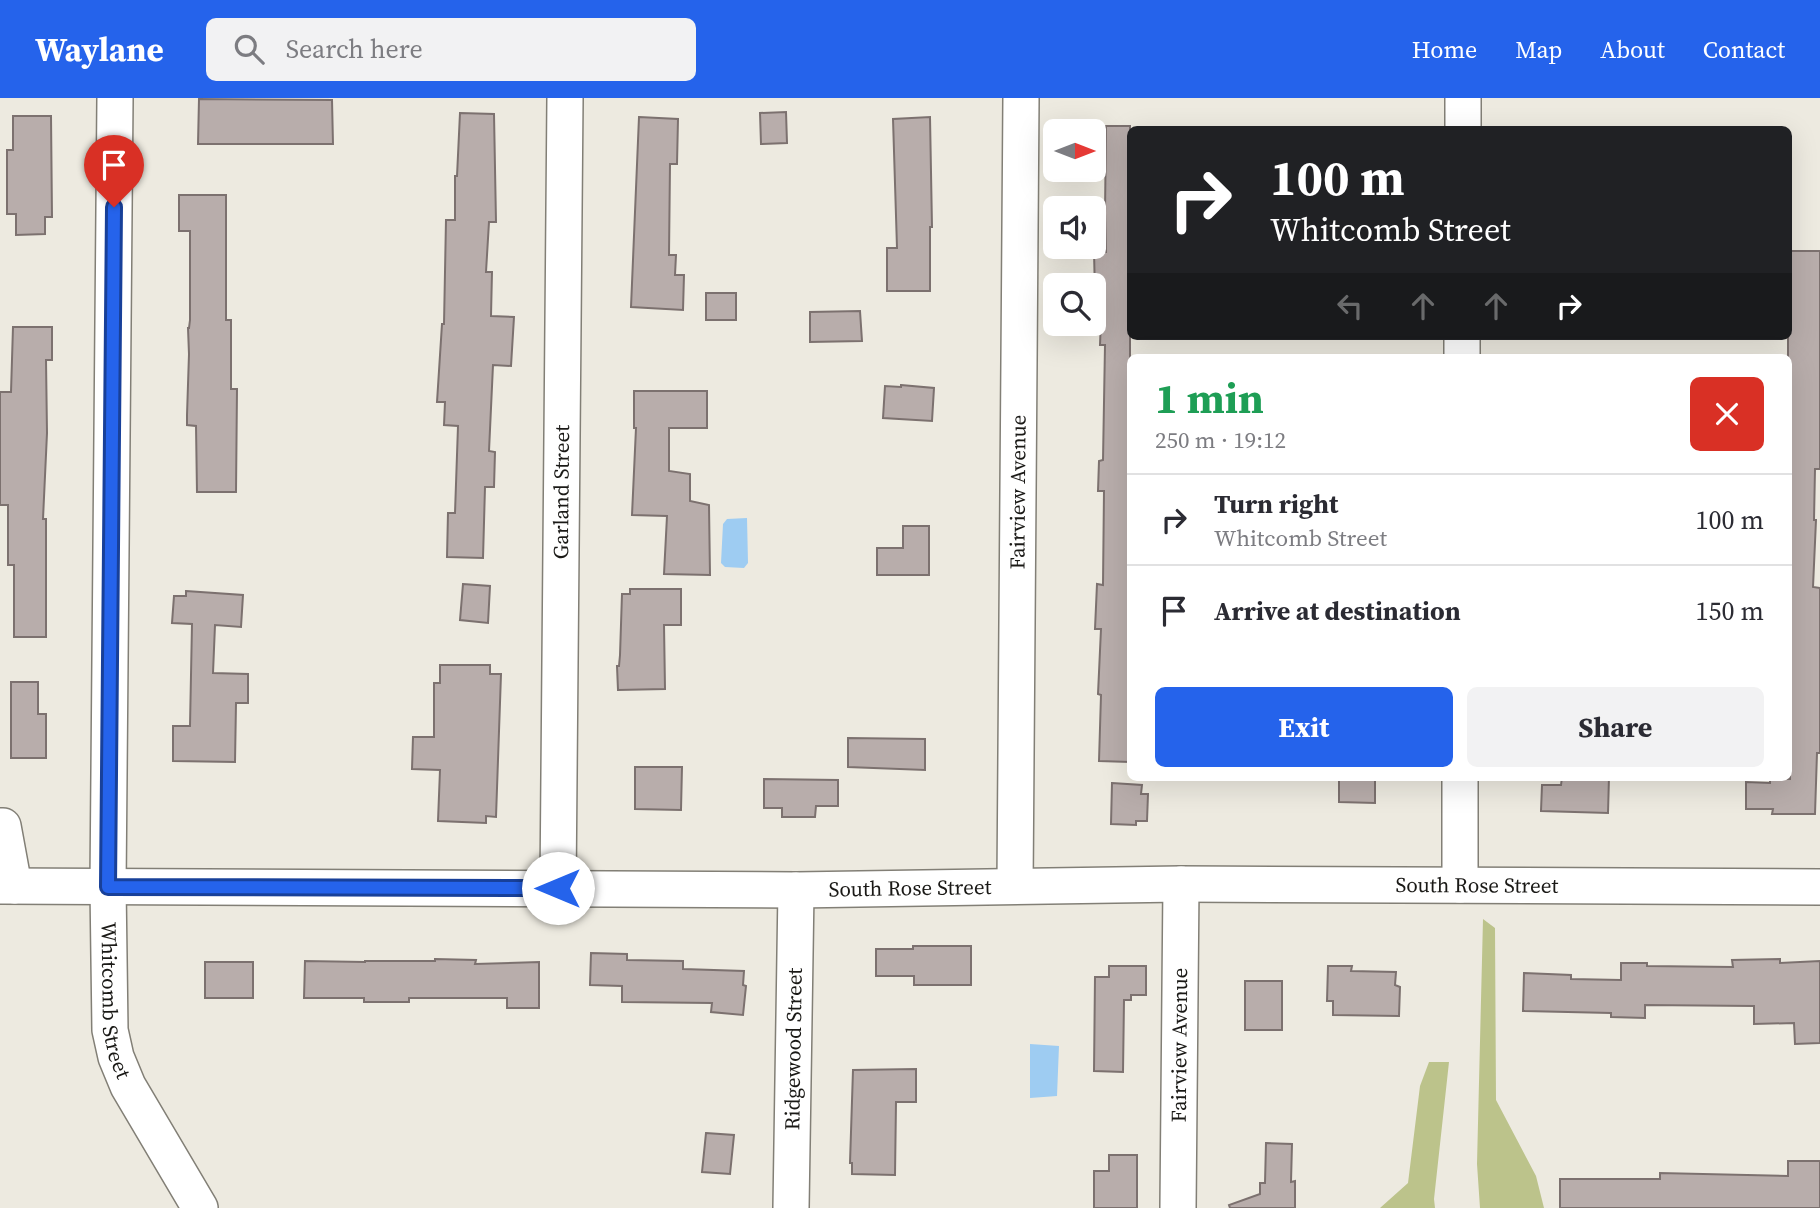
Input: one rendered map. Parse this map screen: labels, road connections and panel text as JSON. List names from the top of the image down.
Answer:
{
  "streets": {
    "street": [
      "Fairview Avenue",
      "Garland Street",
      "South Rose Street",
      "Whitcomb Street",
      "Ridgewood Street"
    ]
  },
  "crossings": [
    ["Fairview Avenue", "South Rose Street"],
    ["Garland Street", "South Rose Street"],
    ["South Rose Street", "Whitcomb Street"],
    ["South Rose Street", "Ridgewood Street"]
  ],
  "north": "right",
  "page": {
    "header": "Waylane",
    "search": "Search here",
    "nav": [
      "Home",
      "Map",
      "About",
      "Contact"
    ],
    "turn": ["100 m", "Whitcomb Street"],
    "heading": ["1 min", "250 m · 19:12"],
    "list": [
      {
        "name": "Turn right",
        "note": "Whitcomb Street",
        "value": "100 m"
      },
      {
        "name": "Arrive at destination",
        "value": "150 m"
      }
    ],
    "buttons": ["Exit", "Share"]
  }
}
